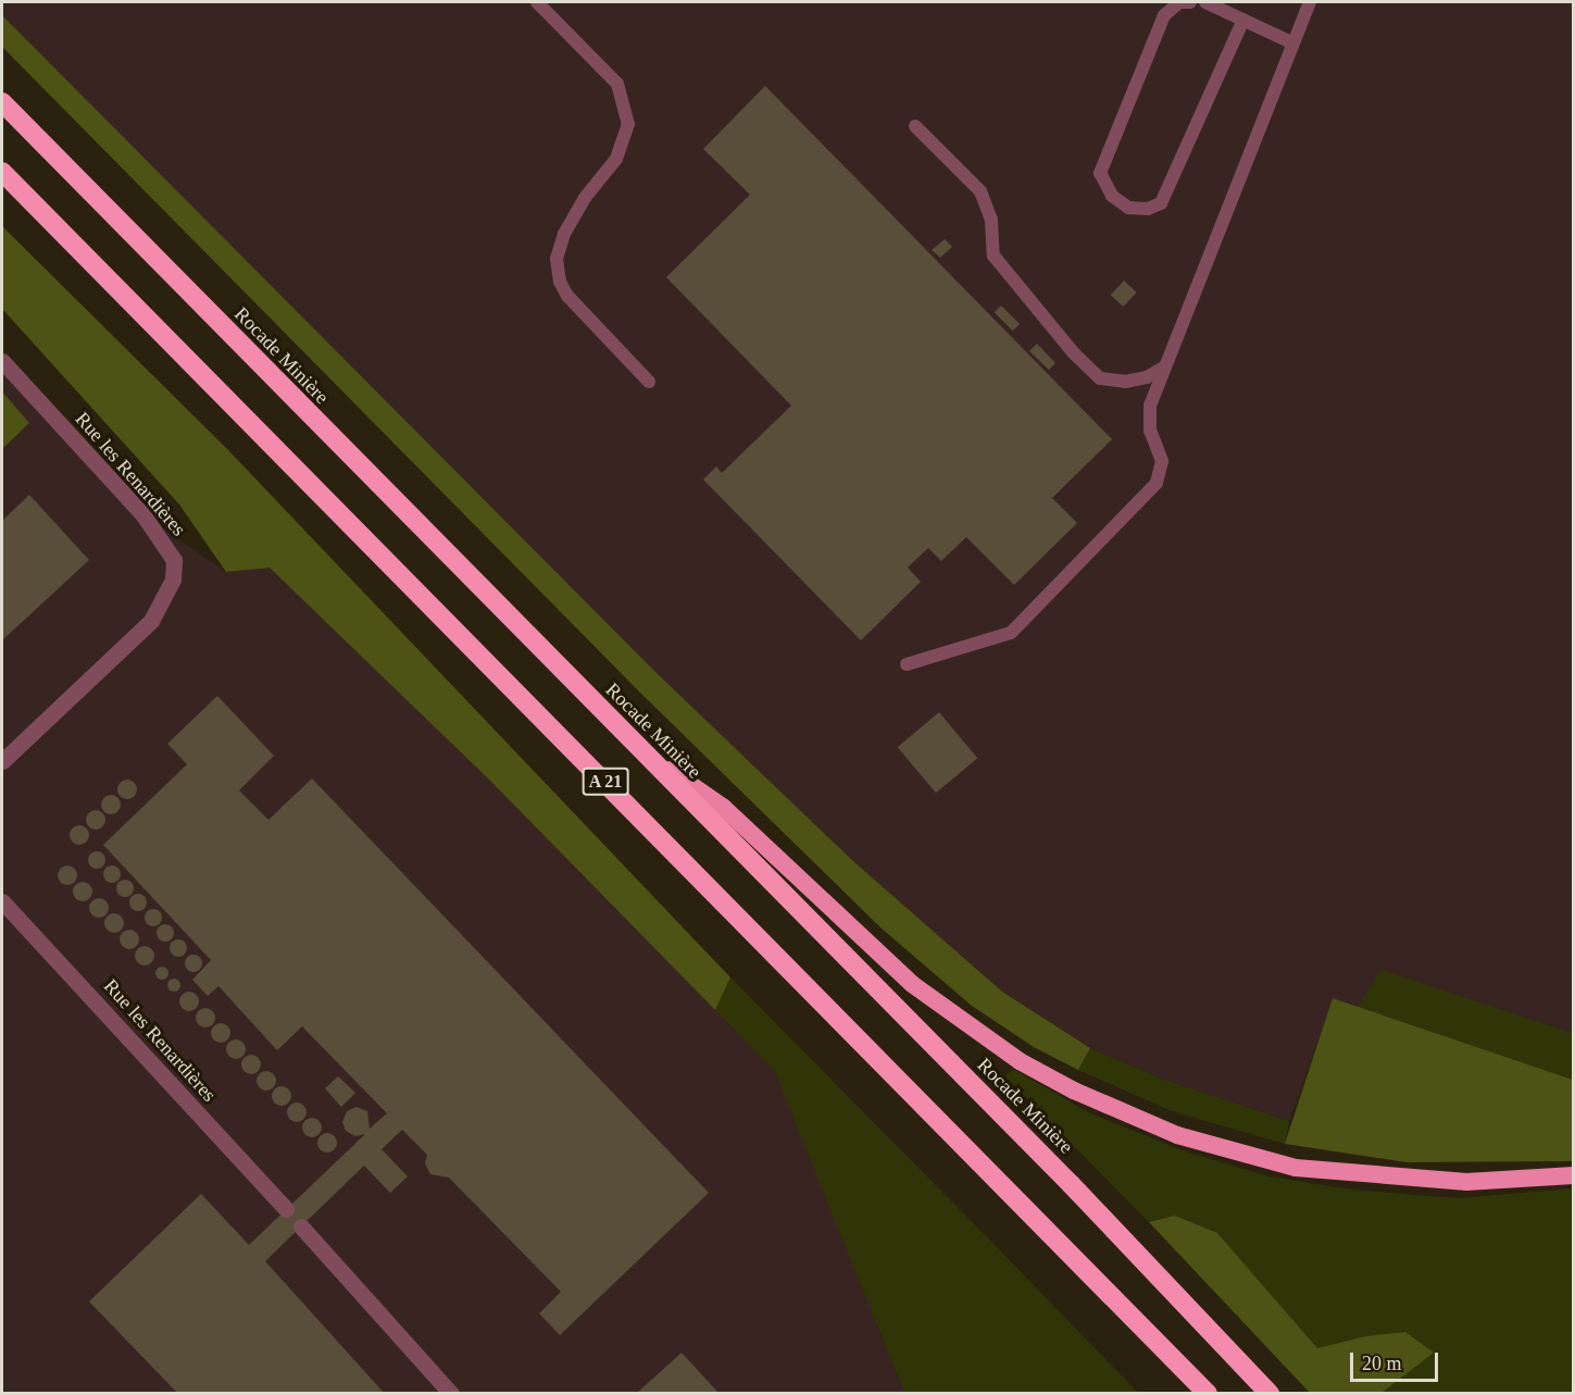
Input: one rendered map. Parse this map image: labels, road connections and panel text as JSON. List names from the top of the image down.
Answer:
{
  "streets": {
    "highway": ["Rocade Minière", "A 21"],
    "street": ["Rue les Renardières"]
  },
  "scale_bar": "20 m"
}
